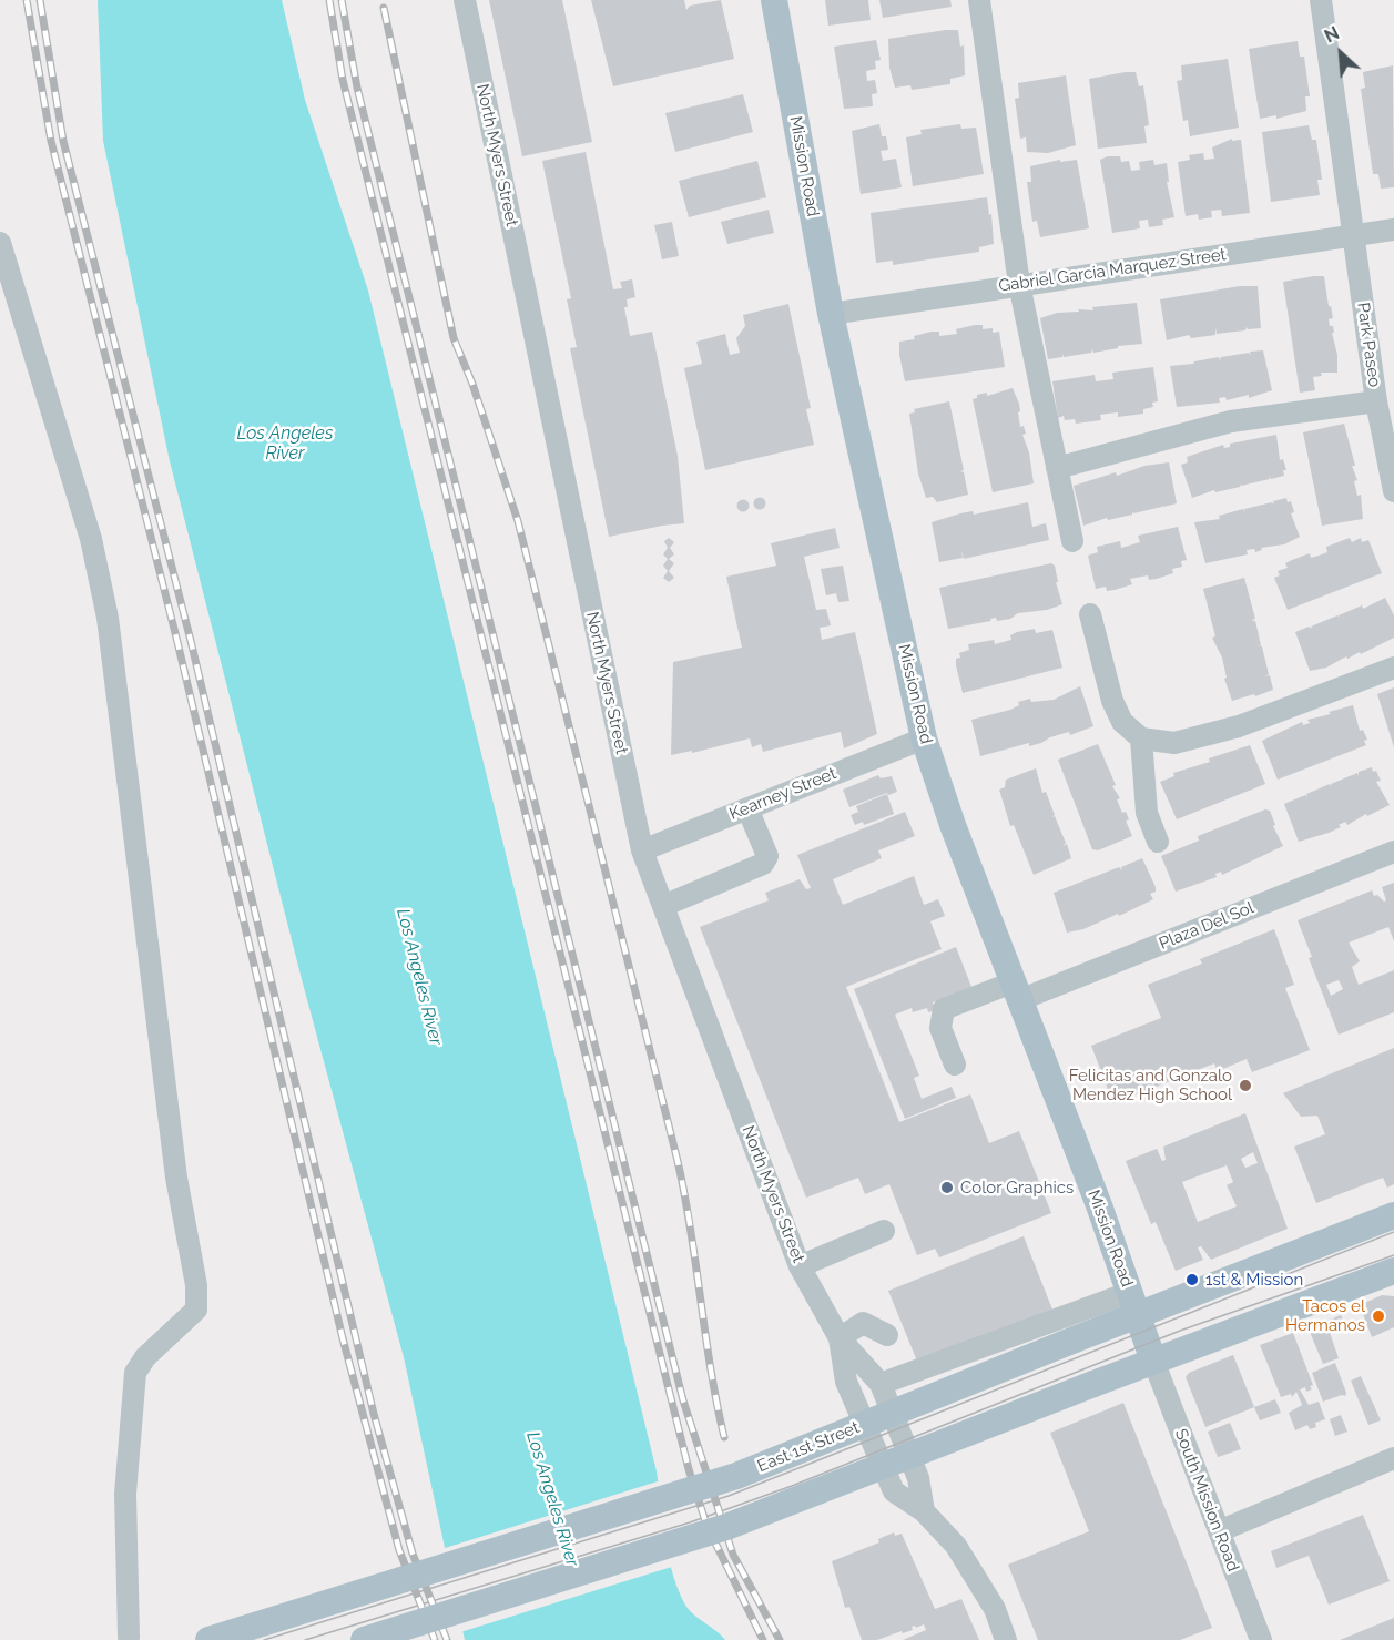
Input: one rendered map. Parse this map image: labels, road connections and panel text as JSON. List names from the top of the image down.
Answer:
{
  "streets": {
    "main road": ["Mission Road", "East 1st Street"],
    "street": [
      "North Myers Street",
      "Gabriel Garcia Marquez Street",
      "Park Paseo",
      "Kearney Street",
      "Plaza Del Sol",
      "South Mission Road"
    ]
  },
  "crossings": [
    ["North Myers Street", "Kearney Street"],
    ["Mission Road", "Gabriel Garcia Marquez Street"],
    ["Mission Road", "Kearney Street"],
    ["Mission Road", "Plaza Del Sol"],
    ["Mission Road", "East 1st Street"],
    ["Mission Road", "South Mission Road"],
    ["Gabriel Garcia Marquez Street", "Park Paseo"]
  ],
  "water": ["Los Angeles River"],
  "places": [
    "Felicitas and Gonzalo Mendez High School",
    "Color Graphics",
    "1st & Mission",
    "Tacos el Hermanos"
  ],
  "north": "top left"
}
